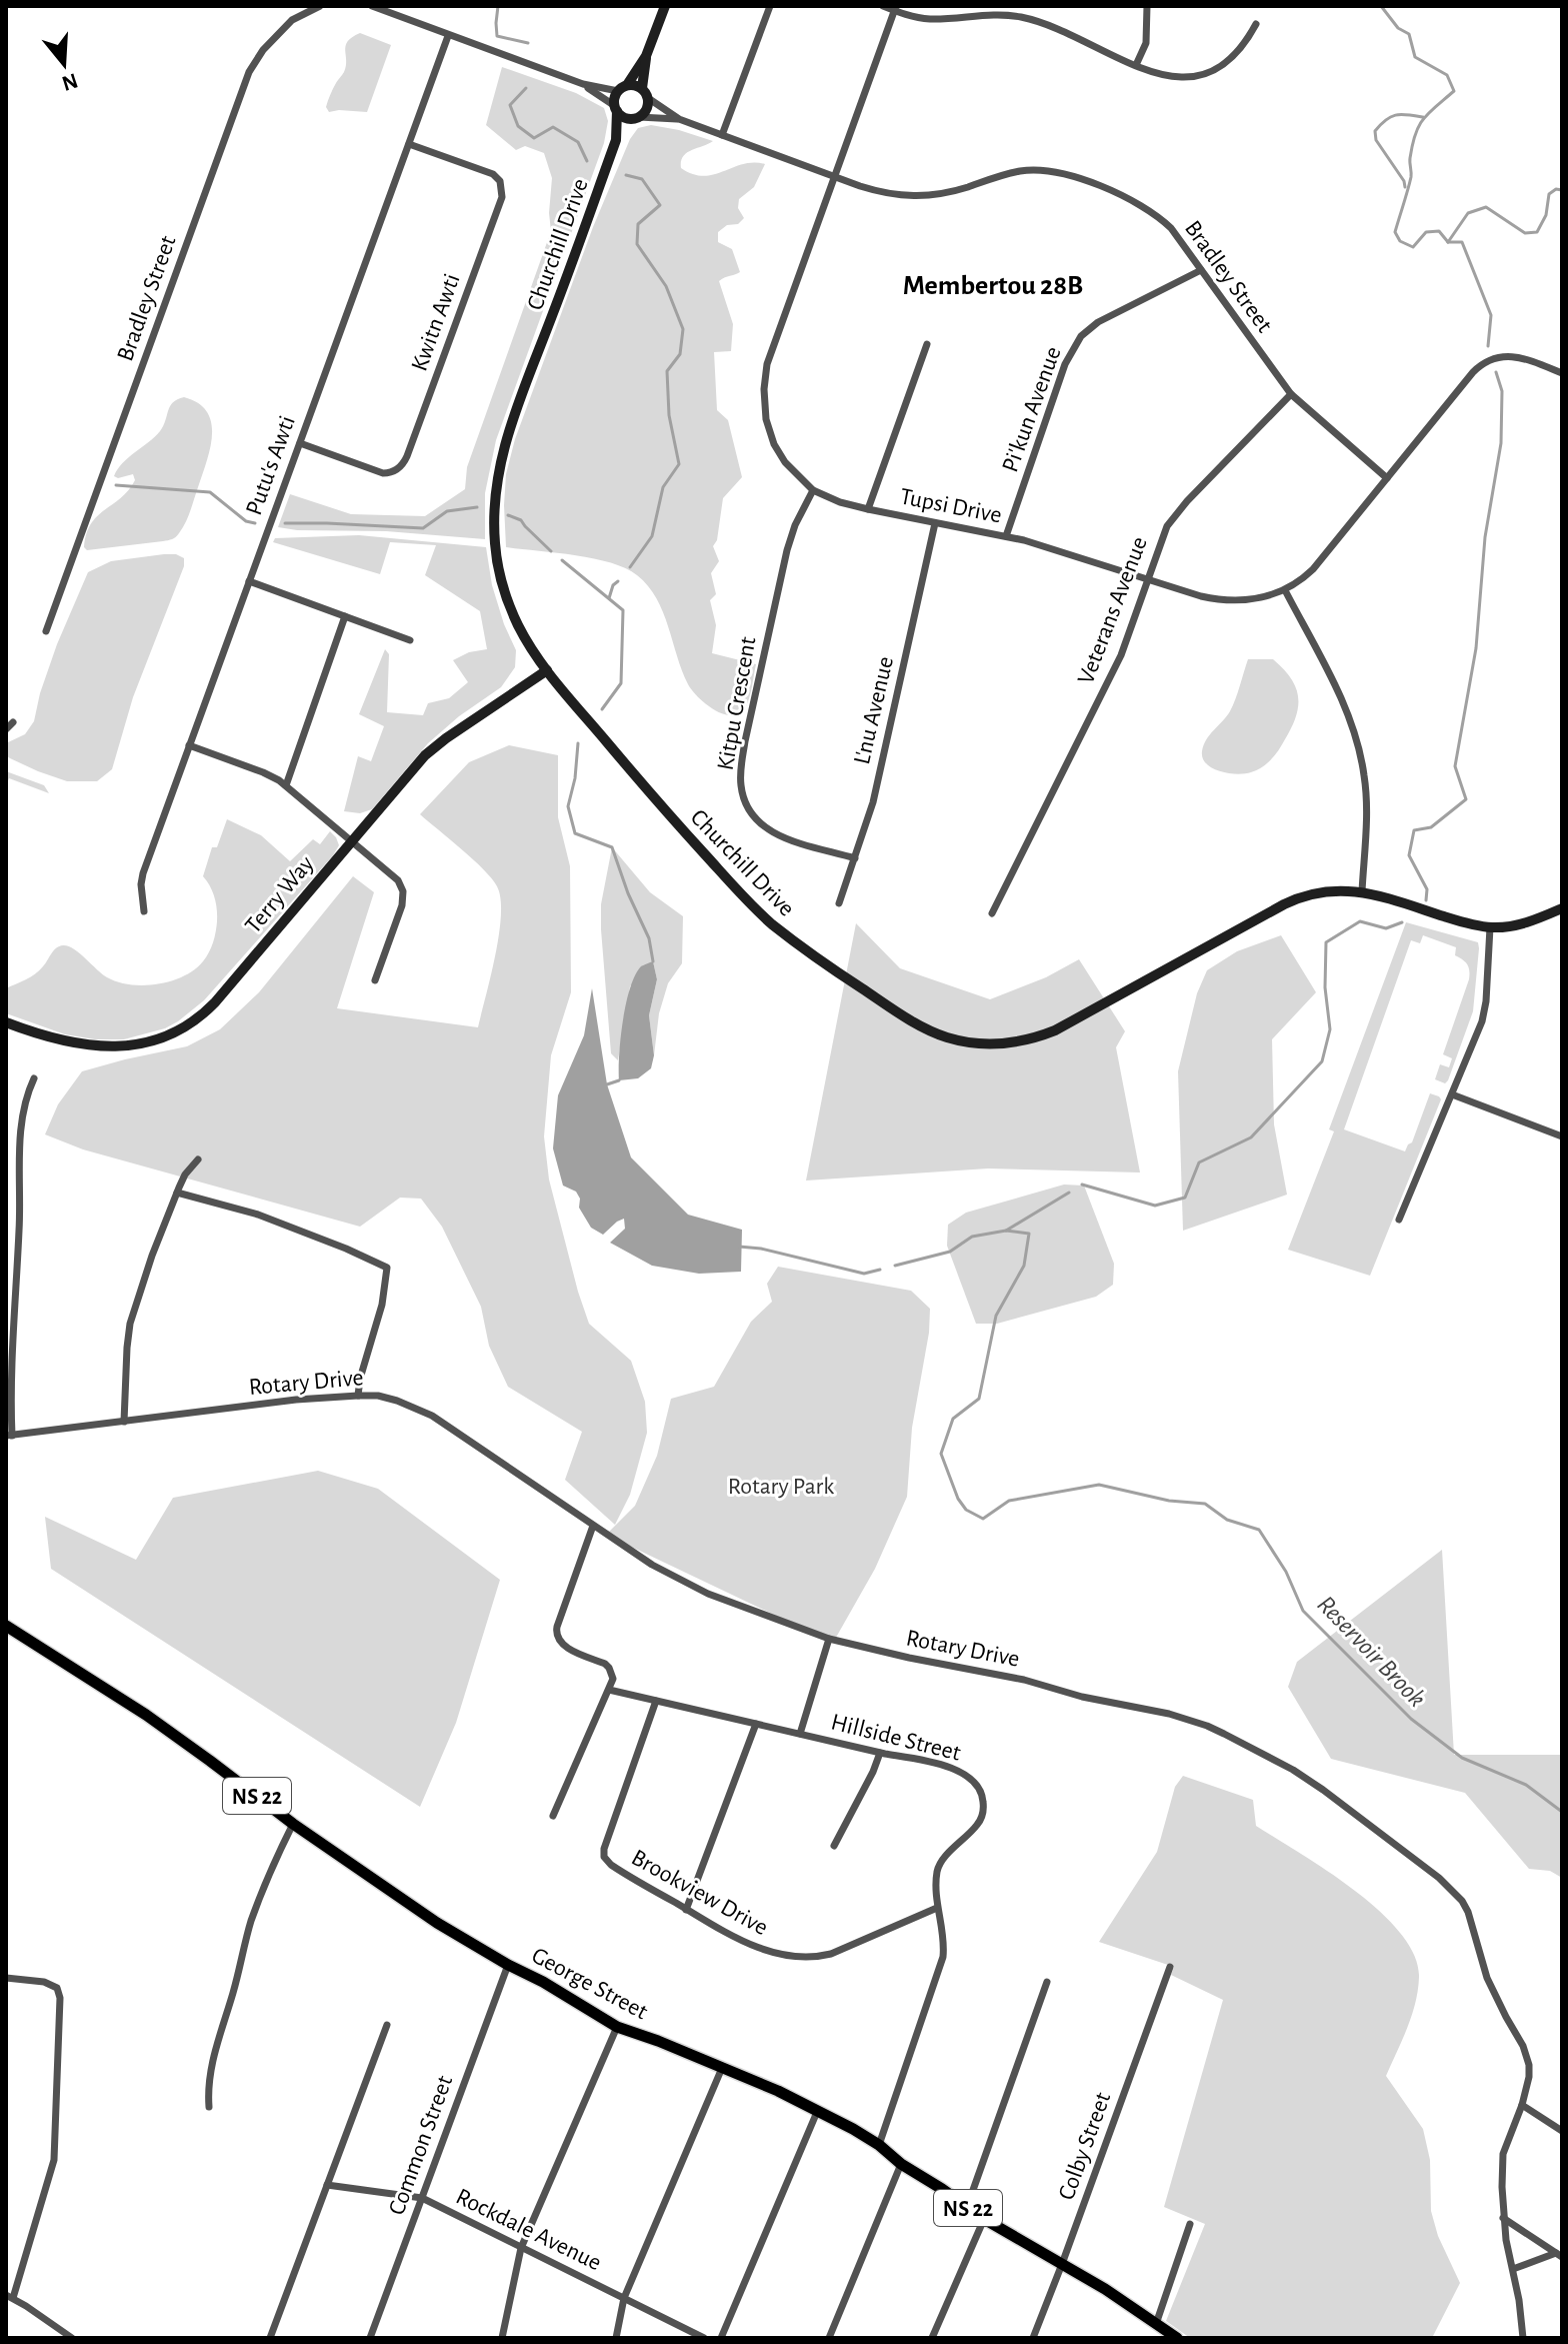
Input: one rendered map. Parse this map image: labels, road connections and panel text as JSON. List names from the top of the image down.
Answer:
{
  "streets": {
    "main road": [
      "Churchill Drive",
      "Terry Way",
      "NS 22",
      "George Street"
    ],
    "street": [
      "Bradley Street",
      "Kwitn Awti",
      "Pi'kun Avenue",
      "Putu's Awti",
      "Tupsi Drive",
      "Veterans Avenue",
      "Kitpu Crescent",
      "L'nu Avenue",
      "Rotary Drive",
      "Hillside Street",
      "Brookview Drive",
      "Common Street",
      "Colby Street",
      "Rockdale Avenue"
    ]
  },
  "crossings": [
    ["Churchill Drive", "Bradley Street"],
    ["Churchill Drive", "Terry Way"],
    ["Bradley Street", "Pi'kun Avenue"],
    ["Bradley Street", "Tupsi Drive"],
    ["Bradley Street", "Veterans Avenue"],
    ["Kwitn Awti", "Putu's Awti"],
    ["Pi'kun Avenue", "Tupsi Drive"],
    ["Tupsi Drive", "Veterans Avenue"],
    ["Tupsi Drive", "Kitpu Crescent"],
    ["Tupsi Drive", "L'nu Avenue"],
    ["Kitpu Crescent", "L'nu Avenue"],
    ["Hillside Street", "Brookview Drive"],
    ["Hillside Street", "George Street"],
    ["George Street", "Common Street"],
    ["George Street", "Colby Street"],
    ["Common Street", "Rockdale Avenue"]
  ],
  "districts": ["Membertou 28B"],
  "water": ["Reservoir Brook"],
  "parks": ["Rotary Park"],
  "north": "bottom"
}
